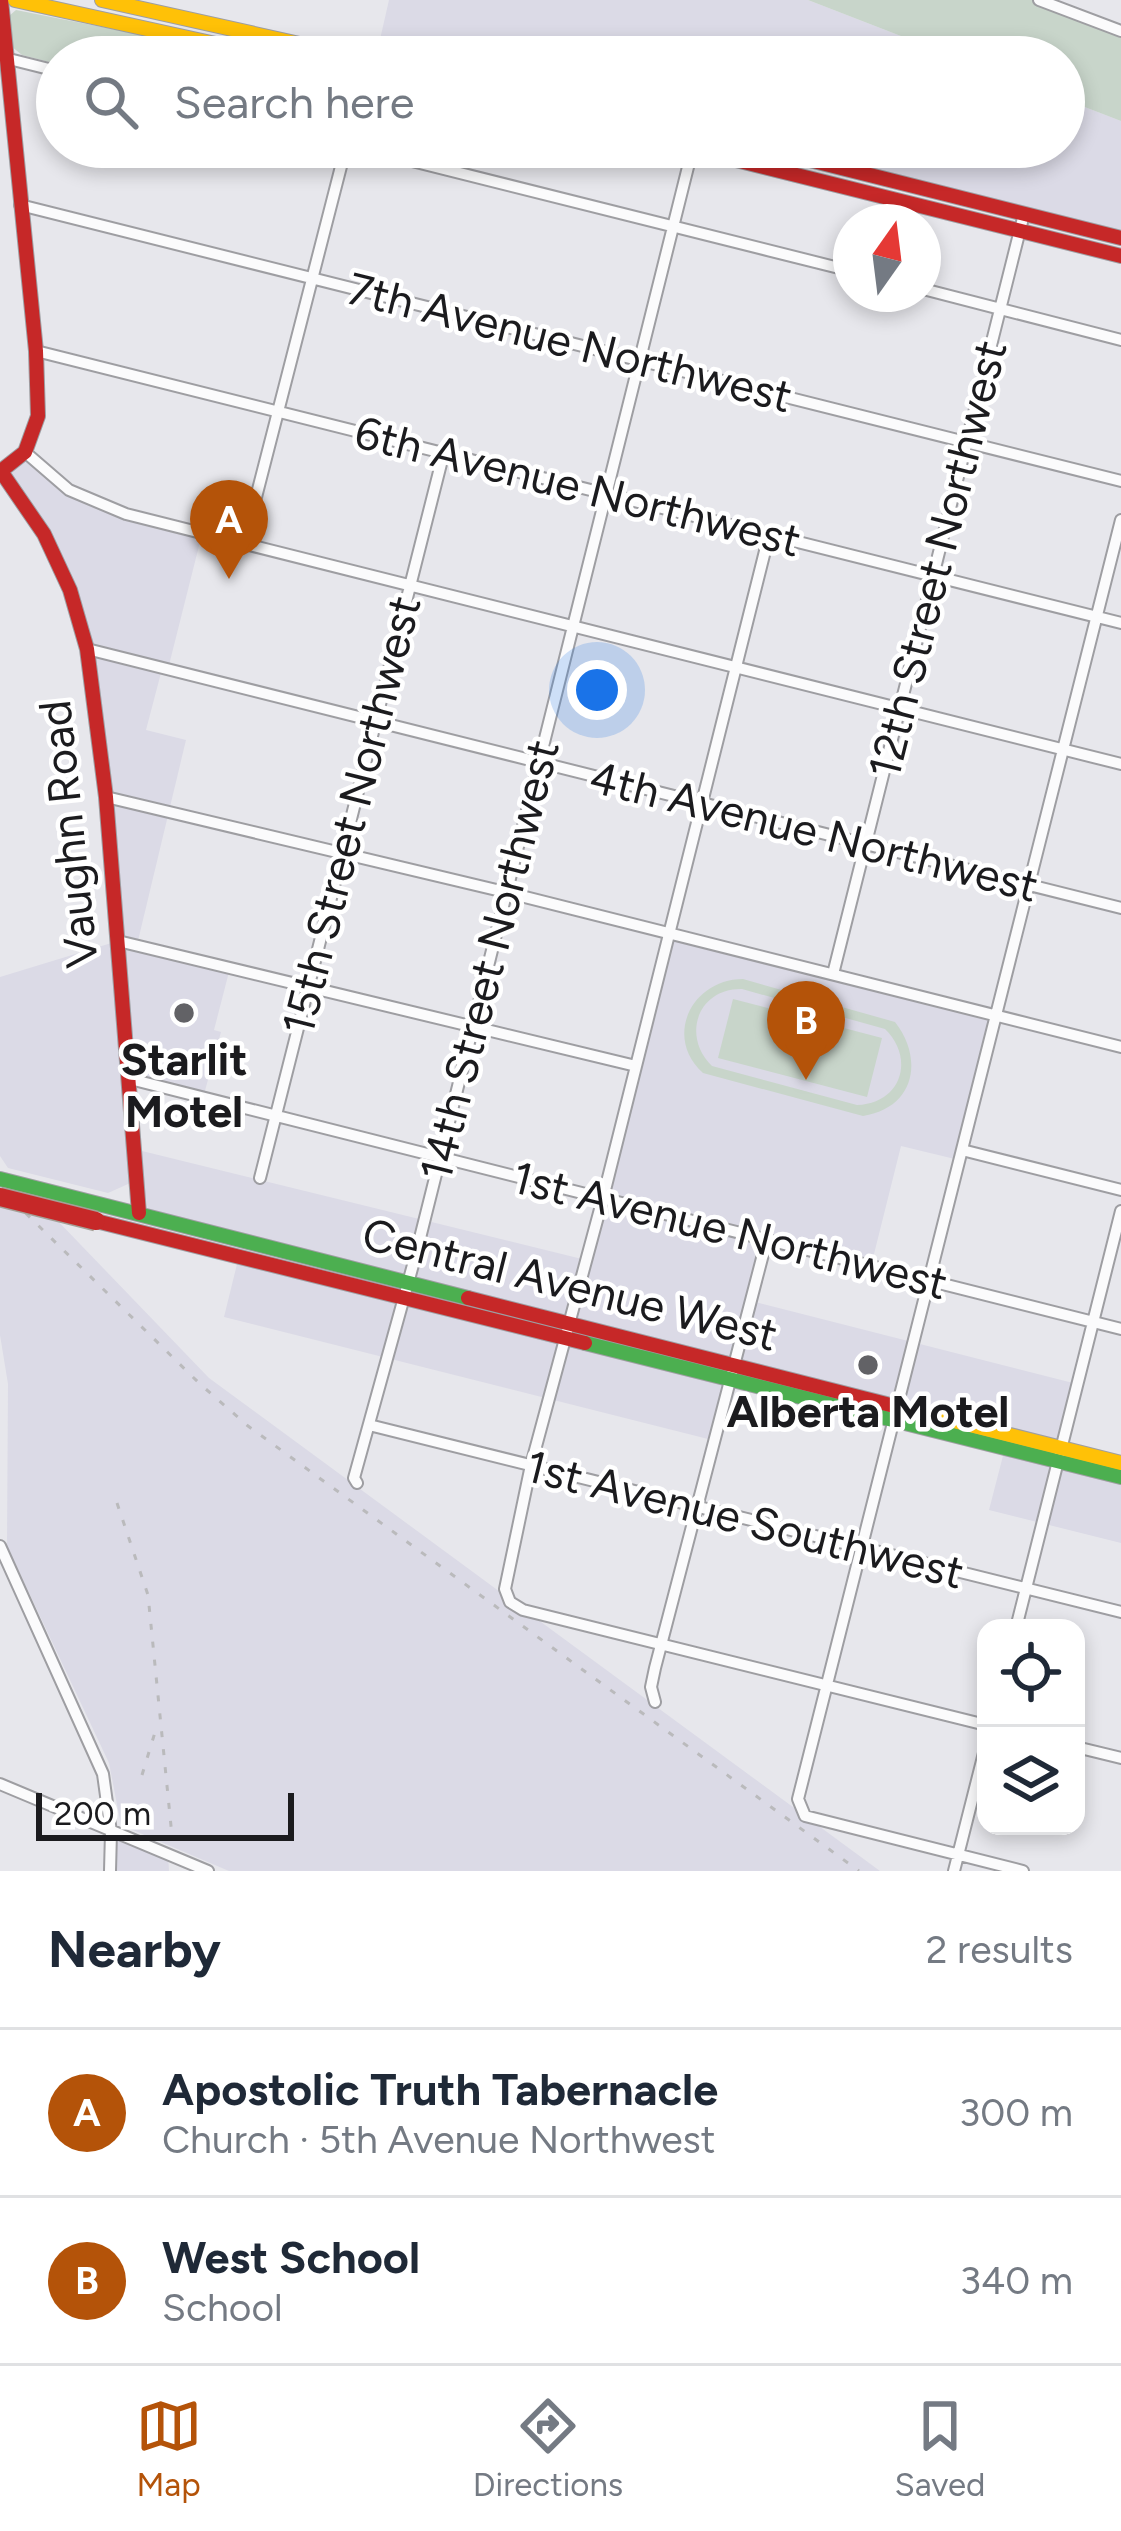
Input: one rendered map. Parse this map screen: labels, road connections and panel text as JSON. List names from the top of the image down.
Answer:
{
  "streets": {
    "main road": ["Vaughn Road", "Central Avenue West"],
    "street": [
      "7th Avenue Northwest",
      "6th Avenue Northwest",
      "12th Street Northwest",
      "15th Street Northwest",
      "4th Avenue Northwest",
      "14th Street Northwest",
      "1st Avenue Northwest",
      "1st Avenue Southwest"
    ]
  },
  "crossings": [
    ["7th Avenue Northwest", "12th Street Northwest"],
    ["7th Avenue Northwest", "14th Street Northwest"],
    ["6th Avenue Northwest", "12th Street Northwest"],
    ["6th Avenue Northwest", "15th Street Northwest"],
    ["6th Avenue Northwest", "14th Street Northwest"],
    ["12th Street Northwest", "4th Avenue Northwest"],
    ["15th Street Northwest", "4th Avenue Northwest"],
    ["15th Street Northwest", "1st Avenue Northwest"],
    ["4th Avenue Northwest", "Vaughn Road"],
    ["4th Avenue Northwest", "14th Street Northwest"],
    ["Vaughn Road", "1st Avenue Northwest"],
    ["Vaughn Road", "Central Avenue West"],
    ["14th Street Northwest", "1st Avenue Northwest"],
    ["14th Street Northwest", "Central Avenue West"],
    ["14th Street Northwest", "1st Avenue Southwest"]
  ],
  "places": ["Starlit Motel", "Alberta Motel"],
  "scale_bar": "200 m",
  "north": "top",
  "page": {
    "search": "Search here",
    "pins": ["A", "B"],
    "scale": "200 m",
    "heading": ["Nearby", "2 results"],
    "list": [
      {
        "mark": "A",
        "name": "Apostolic Truth Tabernacle",
        "note": "Church · 5th Avenue Northwest",
        "value": "300 m"
      },
      {
        "mark": "B",
        "name": "West School",
        "note": "School",
        "value": "340 m"
      }
    ],
    "nav": ["Map", "Directions", "Saved"]
  }
}
